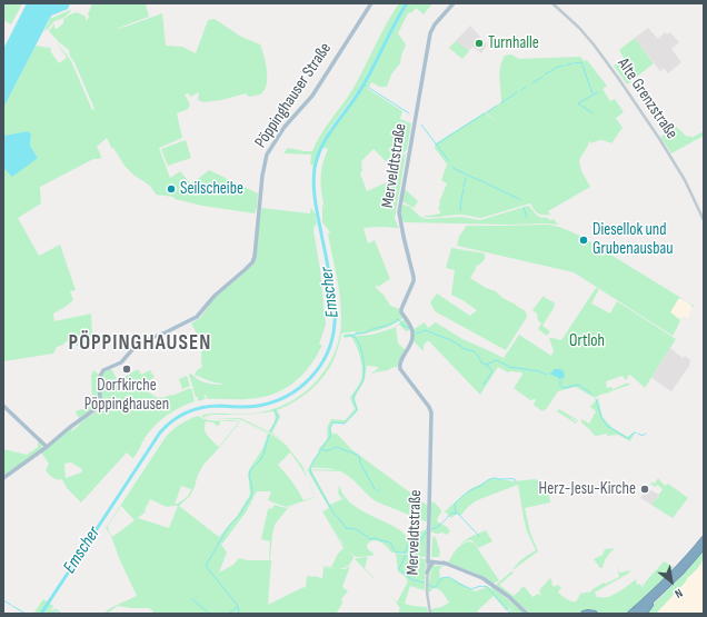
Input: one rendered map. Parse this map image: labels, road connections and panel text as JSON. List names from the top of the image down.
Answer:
{
  "streets": {
    "main road": ["Pöppinghauser Straße", "Merveldtstraße"],
    "street": ["Alte Grenzstraße"]
  },
  "districts": ["PÖPPINGHAUSEN"],
  "water": ["Emscher"],
  "parks": ["Ortloh"],
  "places": [
    "Turnhalle",
    "Seilscheibe",
    "Diesellok und Grubenausbau",
    "Dorfkirche Pöppinghausen",
    "Herz-Jesu-Kirche"
  ],
  "north": "bottom right"
}
